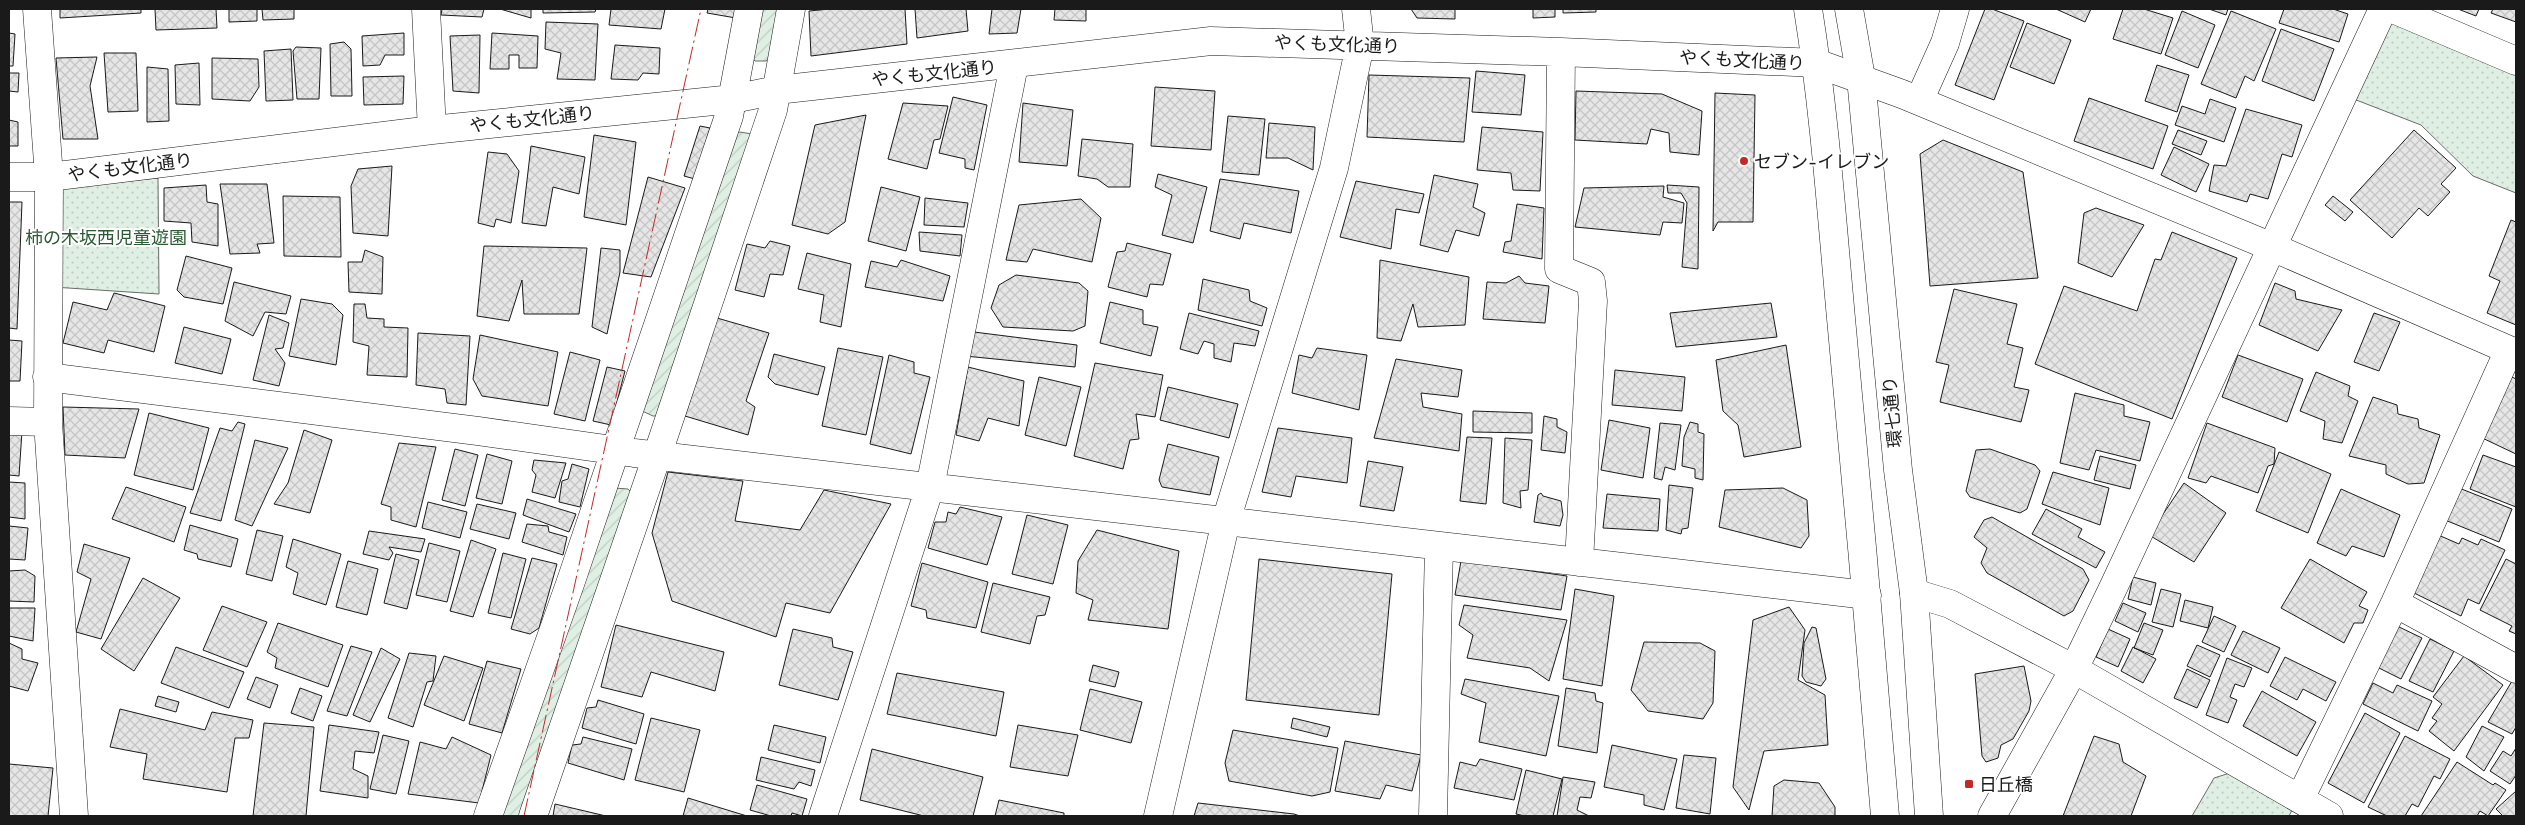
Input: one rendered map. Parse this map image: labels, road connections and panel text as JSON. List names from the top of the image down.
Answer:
{
  "streets": {
    "street": ["やくも文化通り", "環七通り"]
  },
  "crossings": [
    ["やくも文化通り", "環七通り"]
  ],
  "parks": ["柿の木坂西児童遊園"],
  "places": {
    "other": ["セブン-イレブン"],
    "transit": ["日丘橋"]
  }
}
